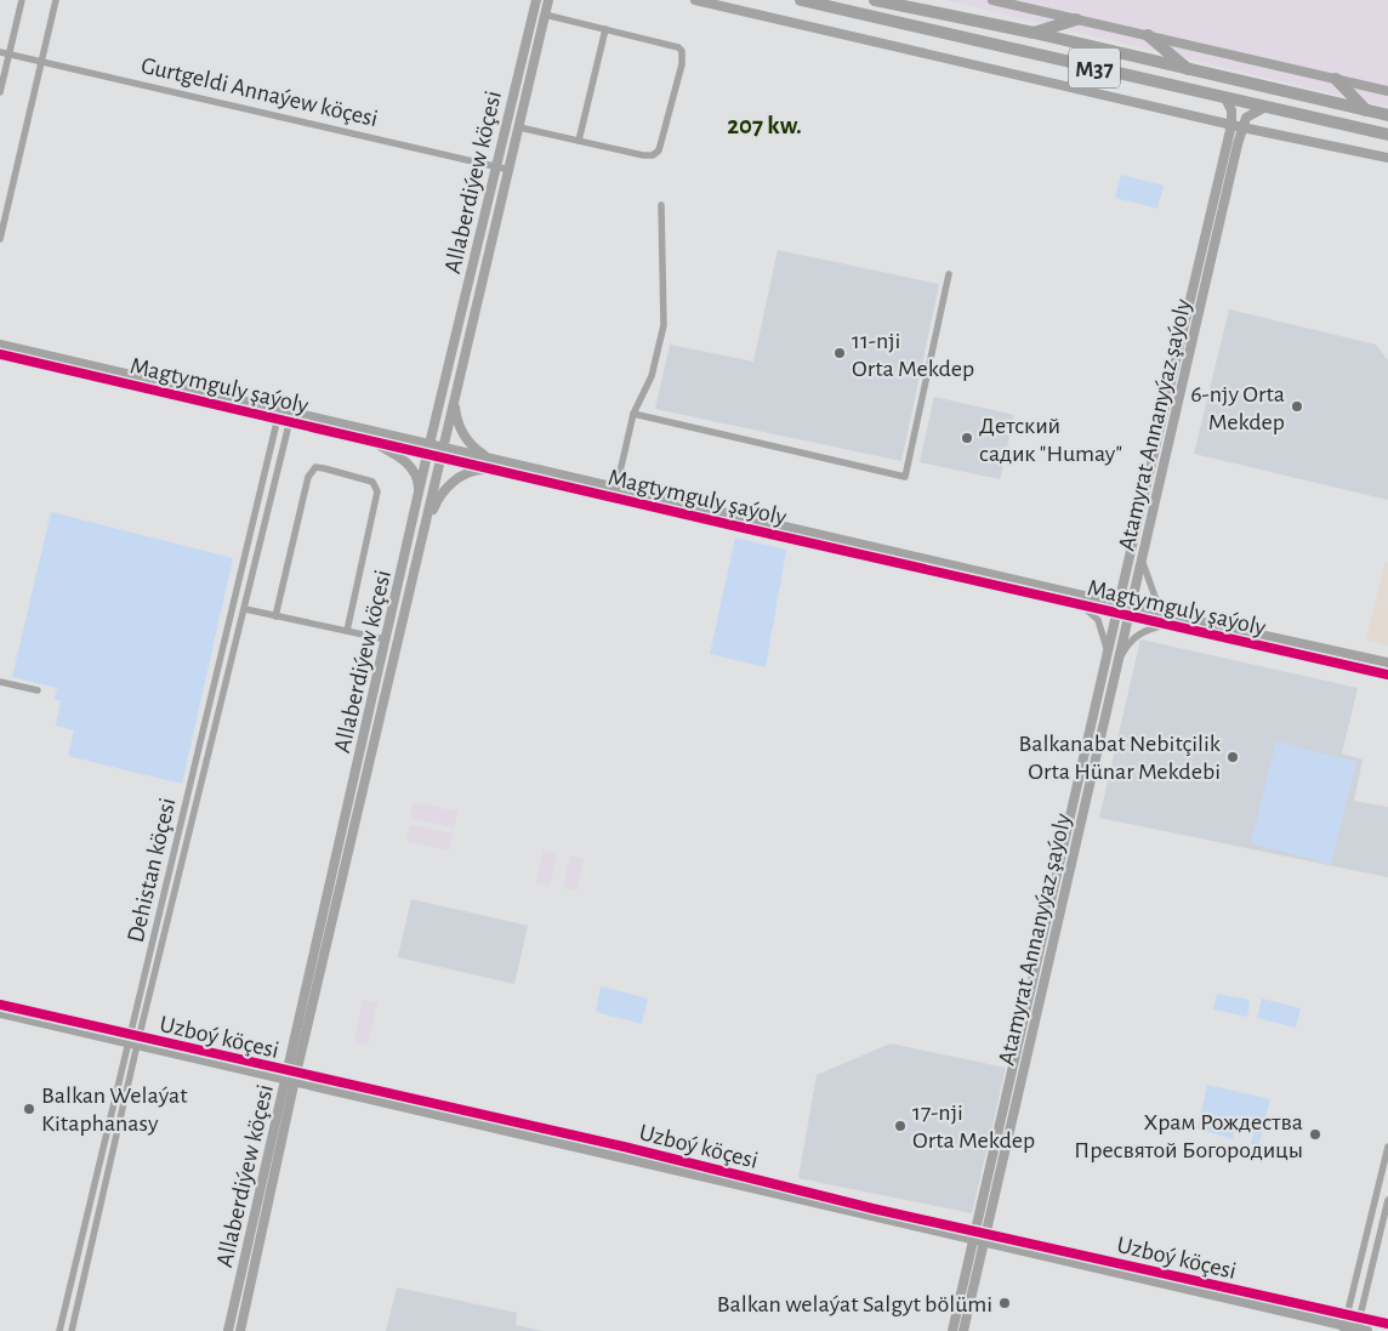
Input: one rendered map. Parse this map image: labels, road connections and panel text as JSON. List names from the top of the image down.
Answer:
{
  "streets": {
    "highway": ["M37"],
    "street": [
      "Gurtgeldi Annaýew köçesi",
      "Allaberdiýew köçesi",
      "Magtymguly şaýoly",
      "Atamyrat Annanyýaz şaýoly",
      "Dehistan köçesi",
      "Uzboý köçesi"
    ]
  },
  "crossings": [
    ["M37", "Atamyrat Annanyýaz şaýoly"],
    ["Gurtgeldi Annaýew köçesi", "Allaberdiýew köçesi"],
    ["Allaberdiýew köçesi", "Magtymguly şaýoly"],
    ["Allaberdiýew köçesi", "Uzboý köçesi"],
    ["Magtymguly şaýoly", "Atamyrat Annanyýaz şaýoly"],
    ["Magtymguly şaýoly", "Dehistan köçesi"],
    ["Atamyrat Annanyýaz şaýoly", "Uzboý köçesi"],
    ["Dehistan köçesi", "Uzboý köçesi"]
  ],
  "districts": ["207 kw."],
  "places": [
    "11-nji Orta Mekdep",
    "6-njy Orta Mekdep",
    "Детский садик \"Humay\"",
    "Balkanabat Nebitçilik Orta Hünar Mekdebi",
    "Balkan Welaýat Kitaphanasy",
    "17-nji Orta Mekdep",
    "Храм Рождества Пресвятой Богородицы",
    "Balkan welaýat Salgyt bölümi"
  ]
}
